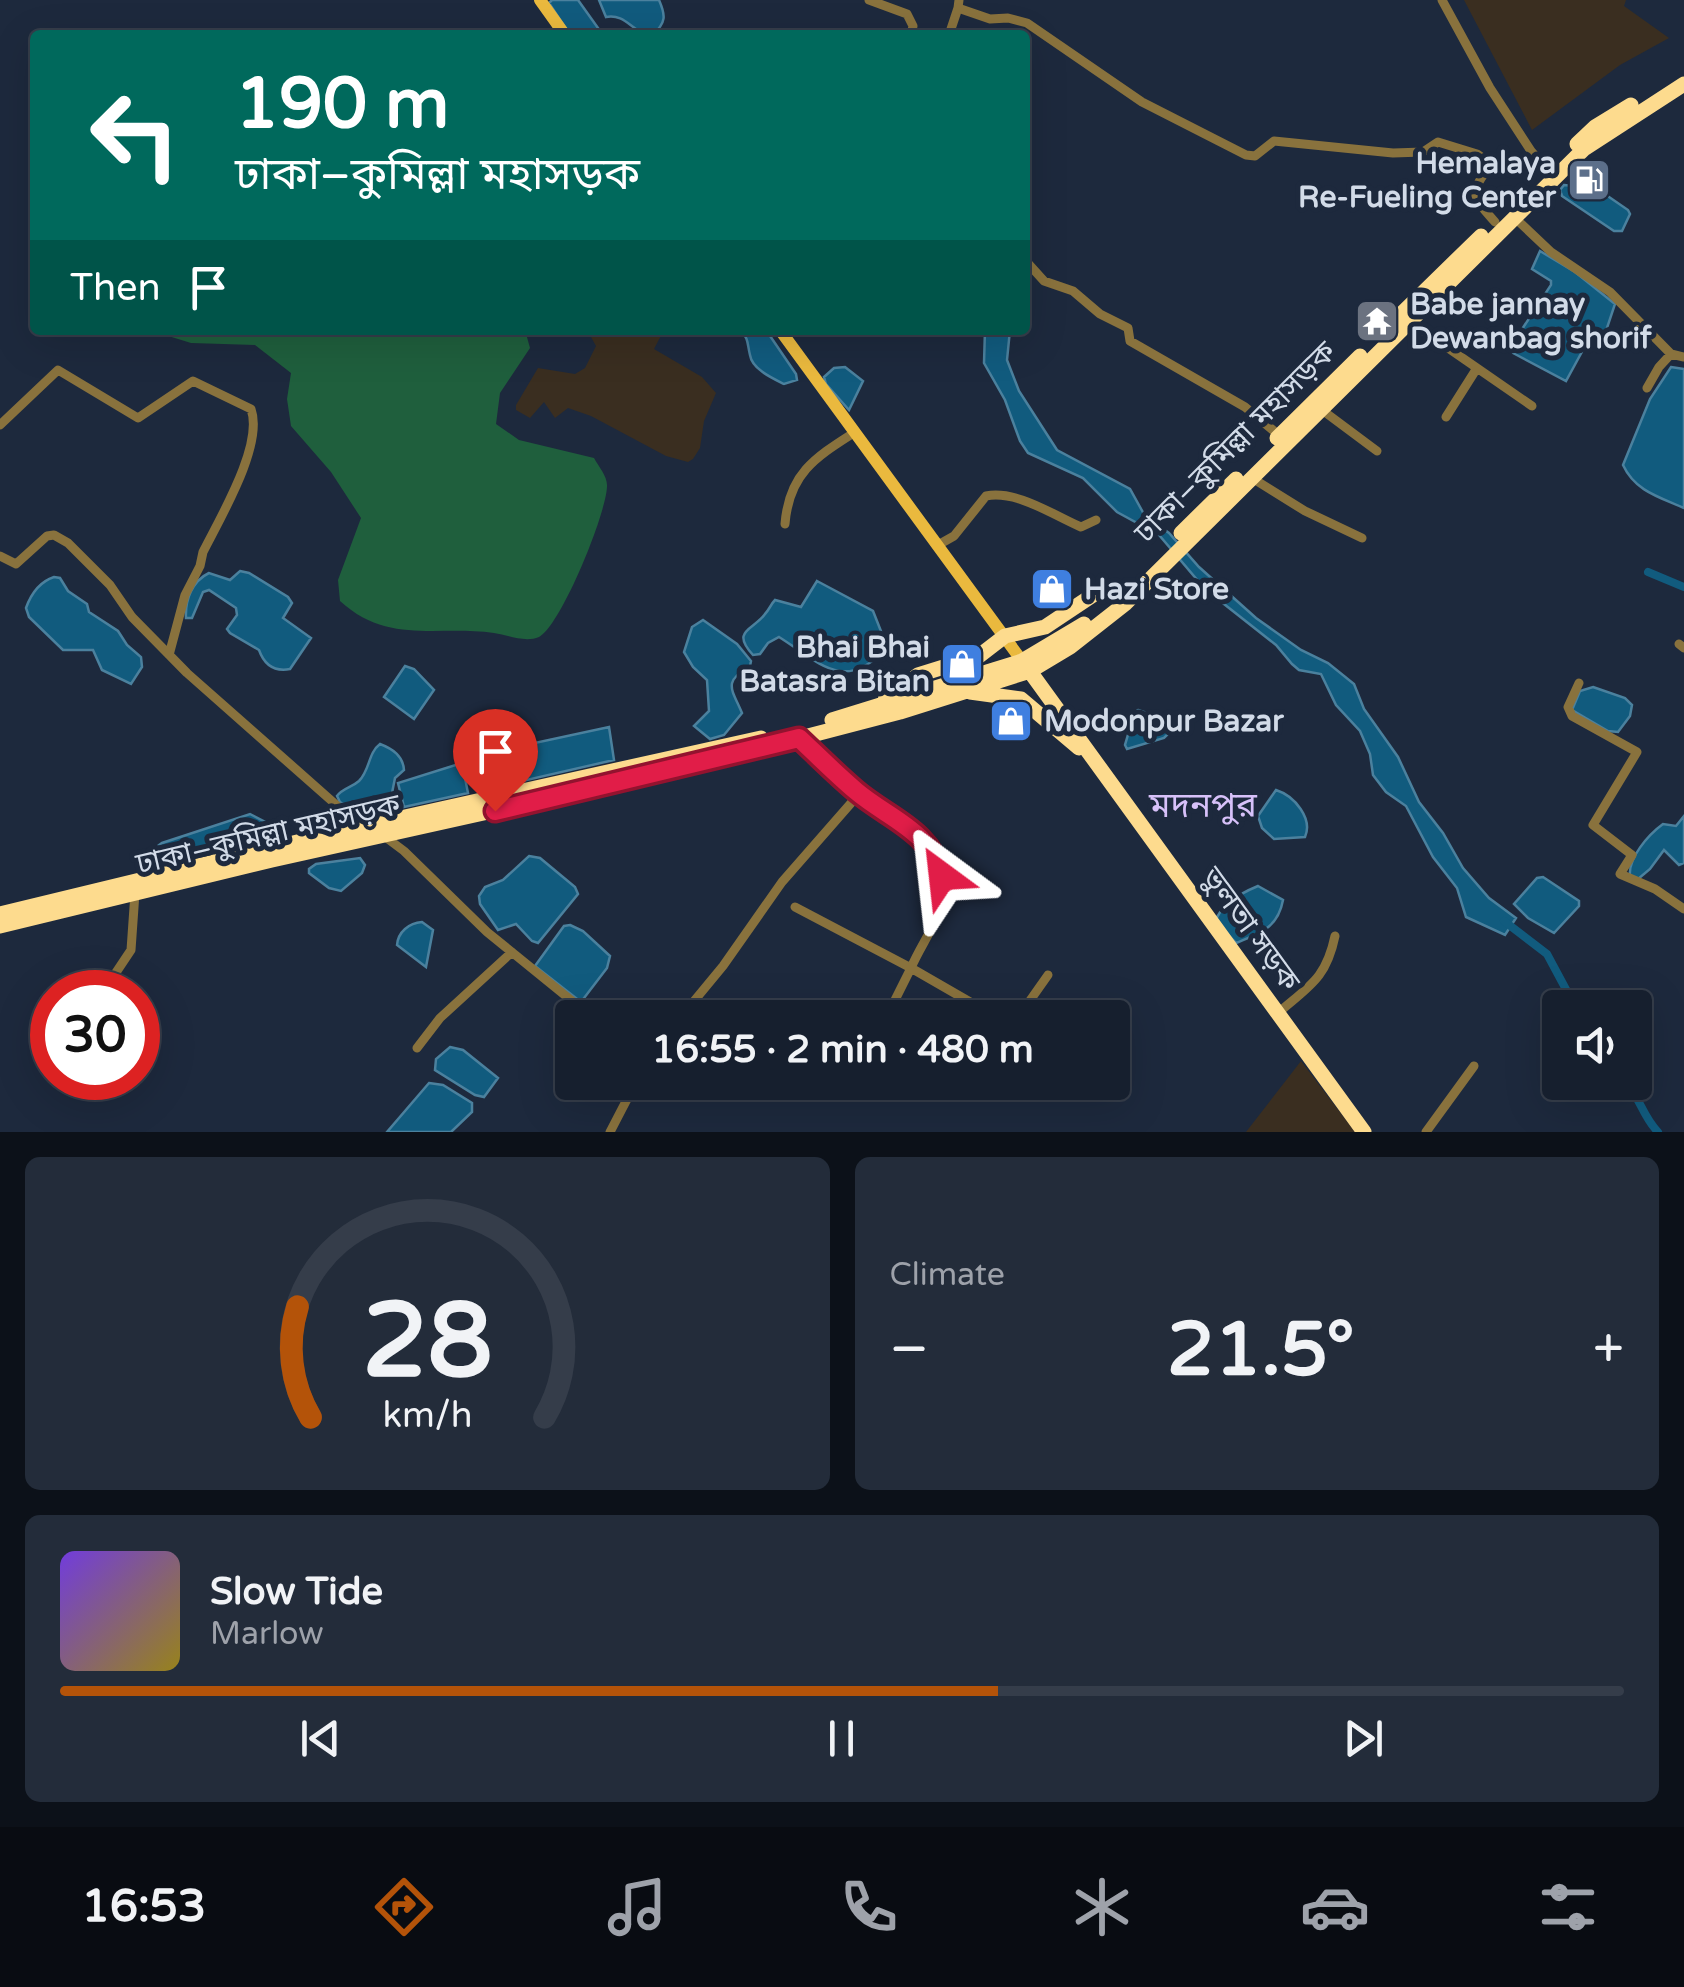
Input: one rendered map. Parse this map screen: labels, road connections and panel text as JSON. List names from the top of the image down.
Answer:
{
  "streets": {
    "highway": ["ঢাকা–কুমিল্লা মহাসড়ক", "ভুলতা সড়ক"]
  },
  "crossings": [
    ["ঢাকা–কুমিল্লা মহাসড়ক", "ভুলতা সড়ক"]
  ],
  "districts": ["মদনপুর"],
  "places": {
    "fuel station": ["Hemalaya Re-Fueling Center"],
    "temple": ["Babe jannay Dewanbag shorif"],
    "shop": ["Hazi Store", "Bhai Bhai Batasra Bitan", "Modonpur Bazar"]
  },
  "page": {
    "turn": ["190 m", "ঢাকা–কুমিল্লা মহাসড়ক"],
    "then": "Then",
    "limit": "30",
    "trip": "16:55 · 2 min · 480 m",
    "tile": "Climate",
    "heat": ["−", "21.5°", "+"],
    "song": ["Slow Tide", "Marlow"],
    "tabs": "16:53",
    "gauge": ["28", "km/h"]
  }
}
